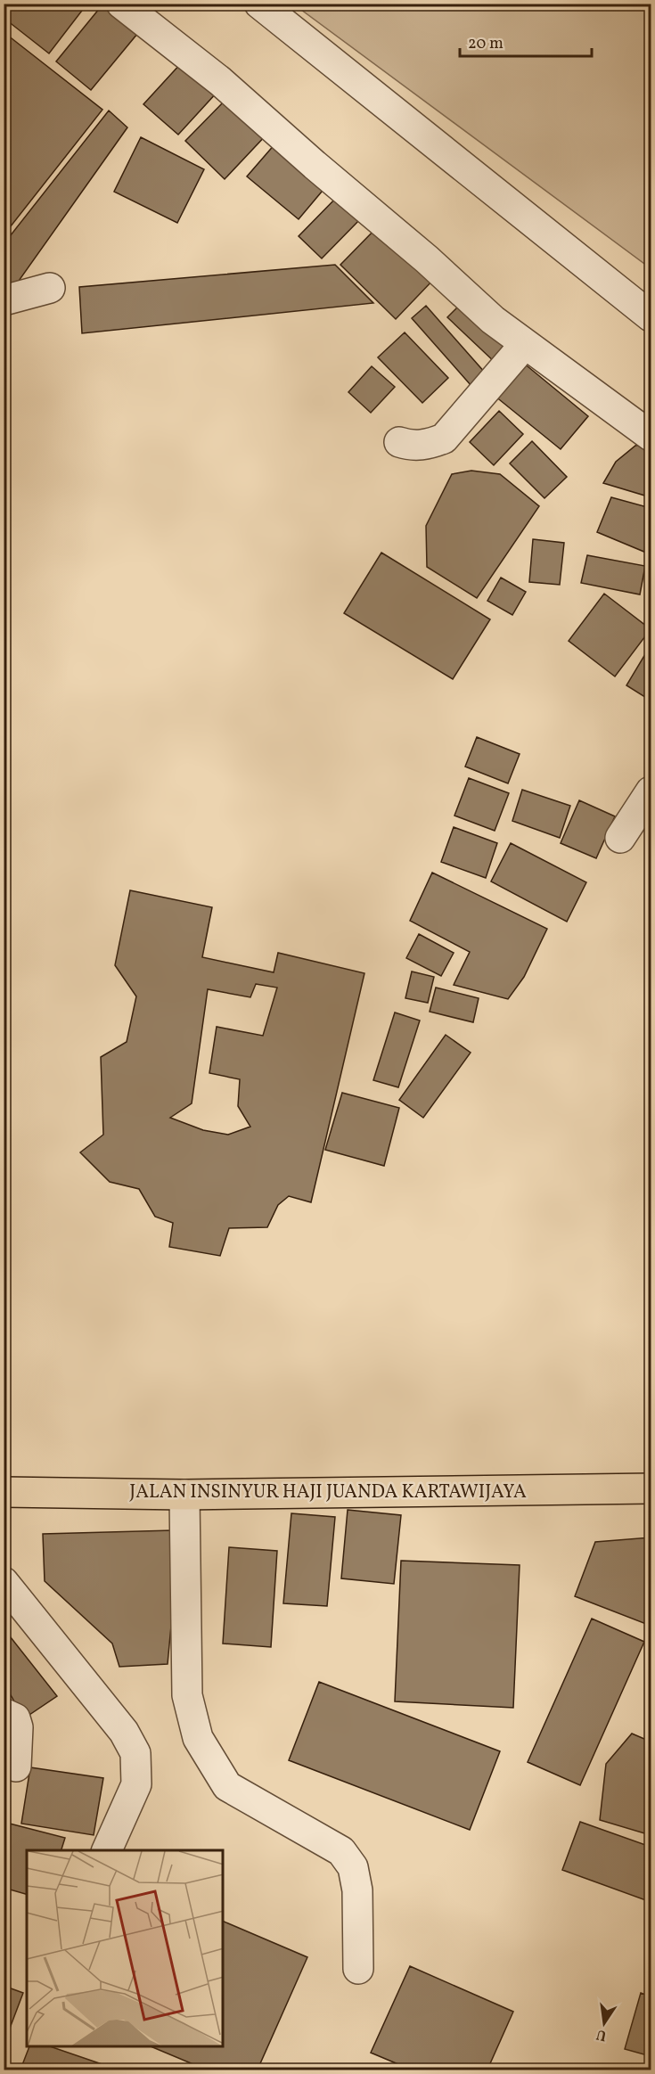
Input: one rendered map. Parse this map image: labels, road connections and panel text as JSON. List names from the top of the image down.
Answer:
{
  "streets": {
    "main road": ["JALAN INSINYUR HAJI JUANDA KARTAWIJAYA"]
  },
  "scale_bar": "20 m",
  "north": "bottom"
}
